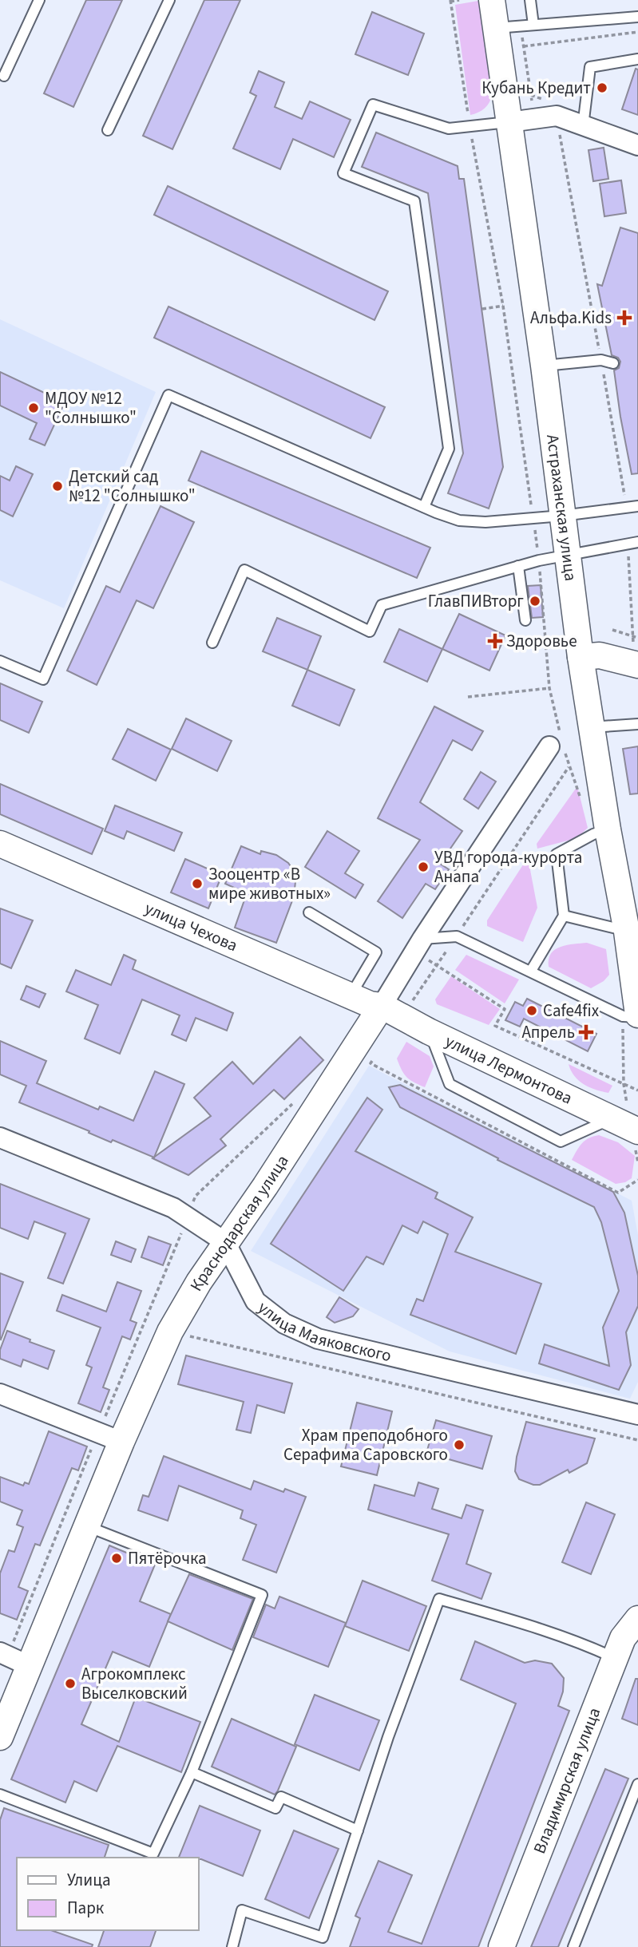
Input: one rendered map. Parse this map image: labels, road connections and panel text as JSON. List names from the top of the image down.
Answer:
{
  "streets": {
    "street": [
      "Астраханская улица",
      "улица Чехова",
      "улица Лермонтова",
      "Краснодарская улица",
      "улица Маяковского",
      "Владимирская улица"
    ]
  },
  "crossings": [
    ["улица Чехова", "улица Лермонтова"],
    ["улица Чехова", "Краснодарская улица"],
    ["улица Лермонтова", "Краснодарская улица"],
    ["Краснодарская улица", "улица Маяковского"]
  ],
  "places": {
    "other": [
      "Кубань Кредит",
      "МДОУ №12 \"Солнышко\"",
      "Детский сад №12 \"Солнышко\"",
      "ГлавПИВторг",
      "УВД города-курорта Анапа",
      "Зооцентр «В мире животных»",
      "Cafe4fix",
      "Храм преподобного Серафима Саровского",
      "Пятёрочка",
      "Агрокомплекс Выселковский"
    ],
    "health": ["Альфа.Kids", "Здоровье", "Апрель"]
  },
  "legend": ["Улица", "Парк"]
}
